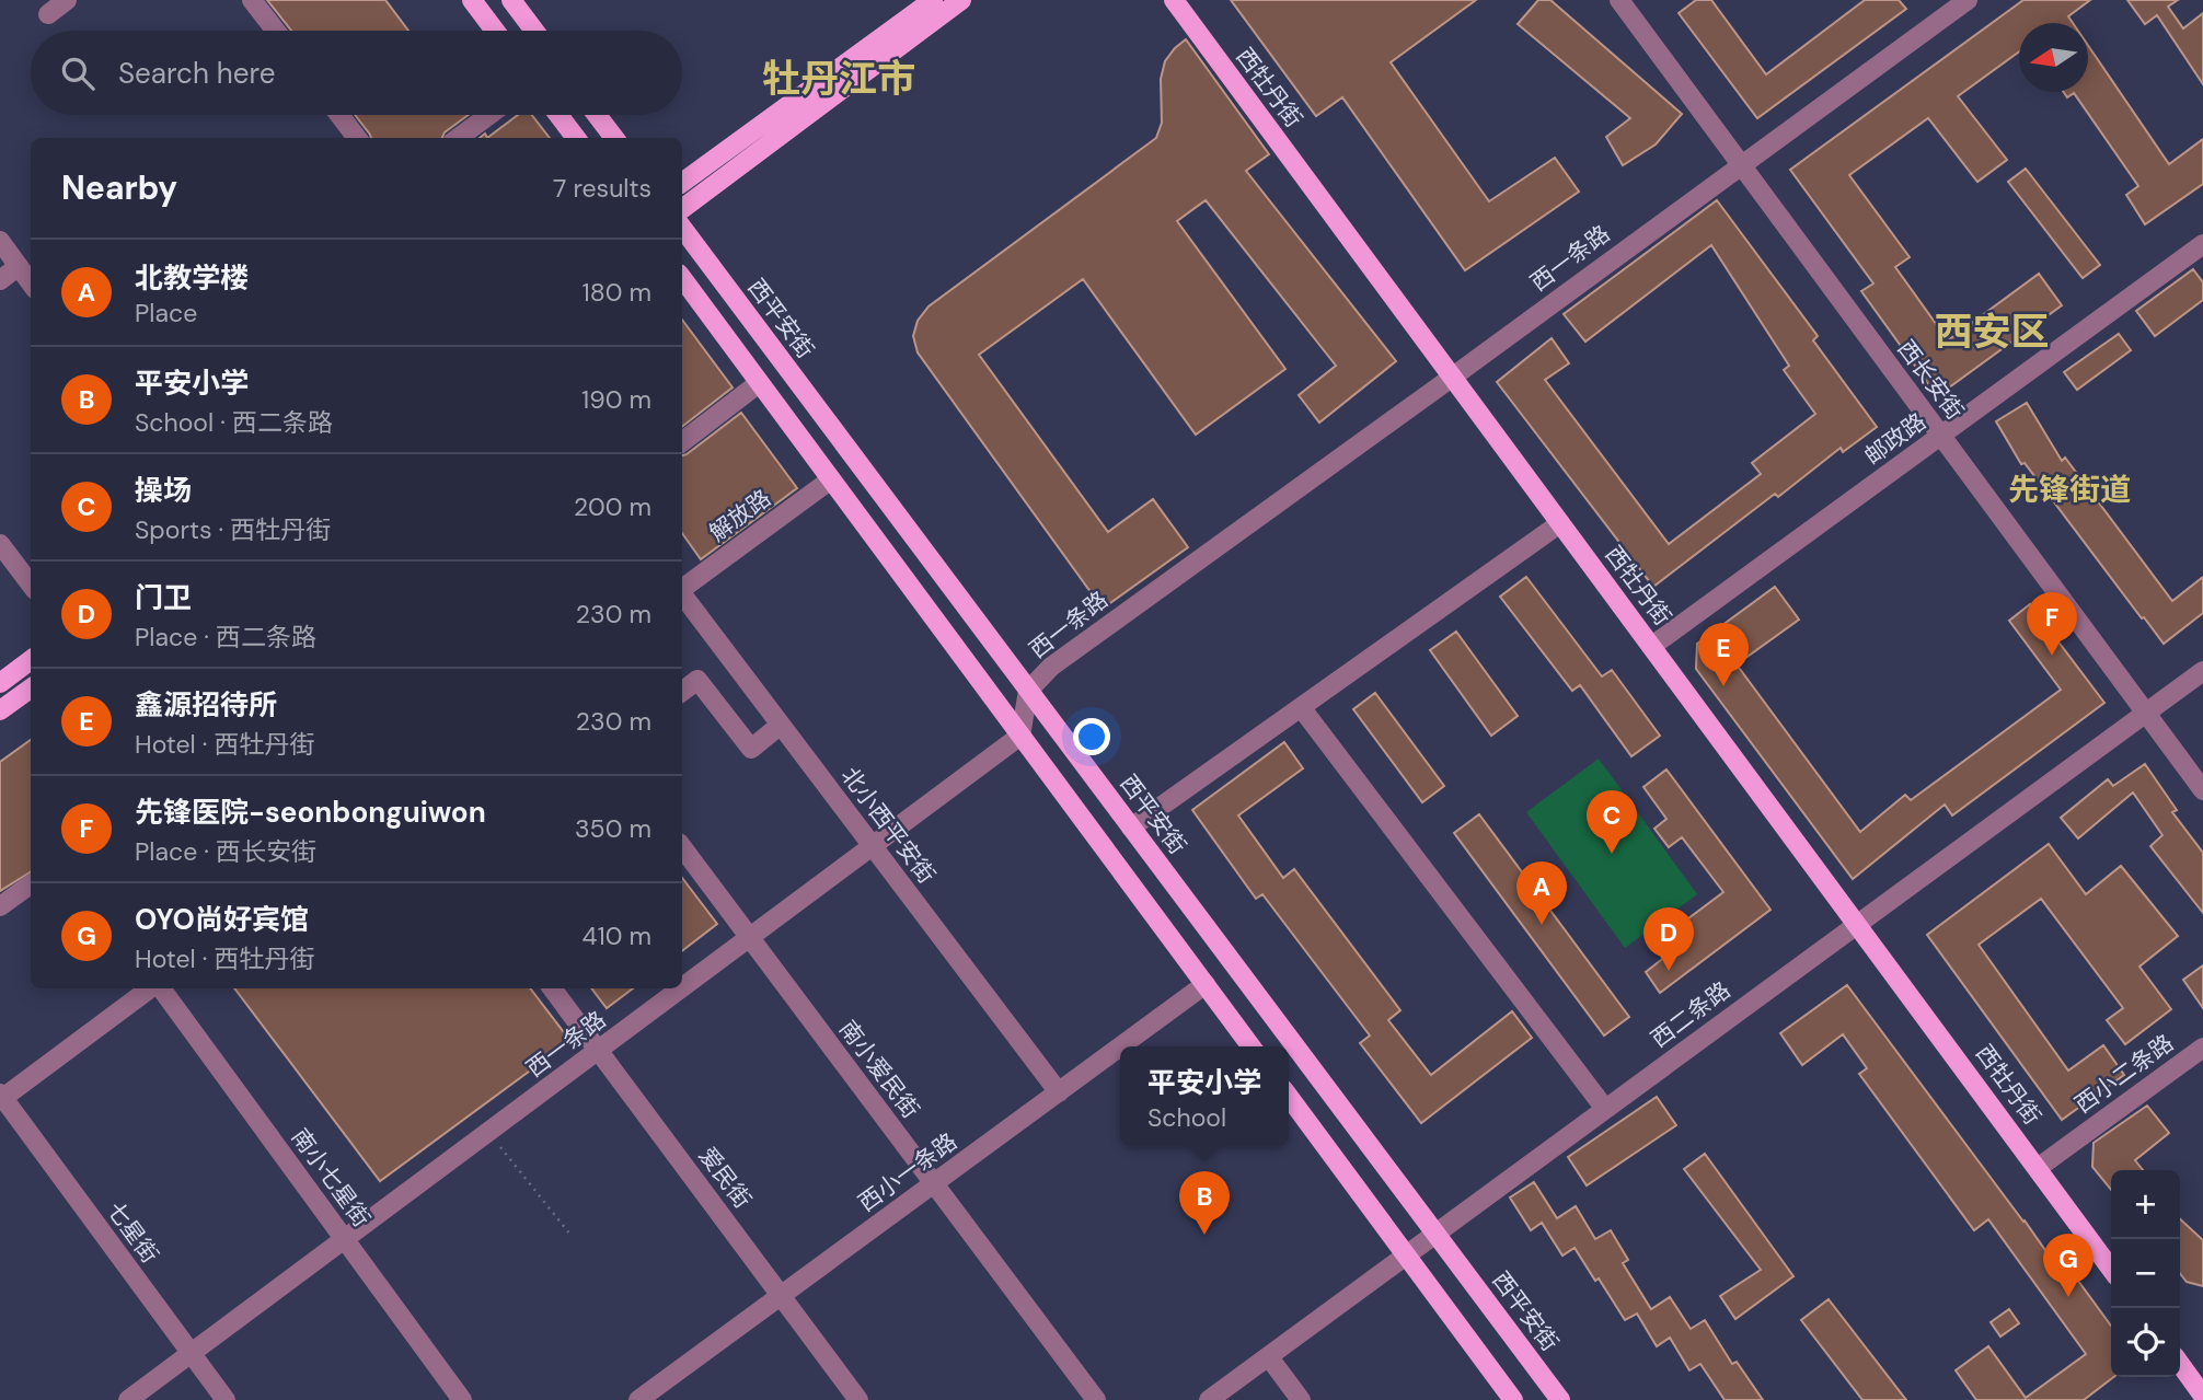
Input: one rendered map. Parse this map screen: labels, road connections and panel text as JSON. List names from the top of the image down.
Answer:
{
  "streets": {
    "main road": ["西牡丹街", "西平安街"],
    "street": [
      "西一条路",
      "西长安街",
      "邮政路",
      "解放路",
      "北小西平安街",
      "西二条路",
      "南小爱民街",
      "西小二条路",
      "西小一条路",
      "南小七星街",
      "爱民街",
      "七星街"
    ]
  },
  "crossings": [
    ["西牡丹街", "西一条路"],
    ["西牡丹街", "邮政路"],
    ["西牡丹街", "西二条路"],
    ["西牡丹街", "西小二条路"],
    ["西一条路", "西平安街"],
    ["西一条路", "西长安街"],
    ["西一条路", "北小西平安街"],
    ["西一条路", "南小爱民街"],
    ["西一条路", "南小七星街"],
    ["西一条路", "爱民街"],
    ["西一条路", "七星街"],
    ["西平安街", "西二条路"],
    ["西长安街", "邮政路"],
    ["西长安街", "西二条路"],
    ["北小西平安街", "西小一条路"],
    ["南小爱民街", "西小一条路"],
    ["西小一条路", "爱民街"]
  ],
  "districts": ["牡丹江市", "西安区", "先锋街道"],
  "north": "left",
  "page": {
    "search": "Search here",
    "heading": ["Nearby", "7 results"],
    "list": [
      {
        "mark": "A",
        "name": "北教学楼",
        "note": "Place",
        "value": "180 m"
      },
      {
        "mark": "B",
        "name": "平安小学",
        "note": "School · 西二条路",
        "value": "190 m"
      },
      {
        "mark": "C",
        "name": "操场",
        "note": "Sports · 西牡丹街",
        "value": "200 m"
      },
      {
        "mark": "D",
        "name": "门卫",
        "note": "Place · 西二条路",
        "value": "230 m"
      },
      {
        "mark": "E",
        "name": "鑫源招待所",
        "note": "Hotel · 西牡丹街",
        "value": "230 m"
      },
      {
        "mark": "F",
        "name": "先锋医院-seonbonguiwon",
        "note": "Place · 西长安街",
        "value": "350 m"
      },
      {
        "mark": "G",
        "name": "OYO尚好宾馆",
        "note": "Hotel · 西牡丹街",
        "value": "410 m"
      }
    ],
    "pins": [
      "F",
      "E",
      "C",
      "A",
      "D",
      "B",
      "G"
    ],
    "popup": ["平安小学", "School"],
    "map_buttons": ["+", "−"]
  }
}
